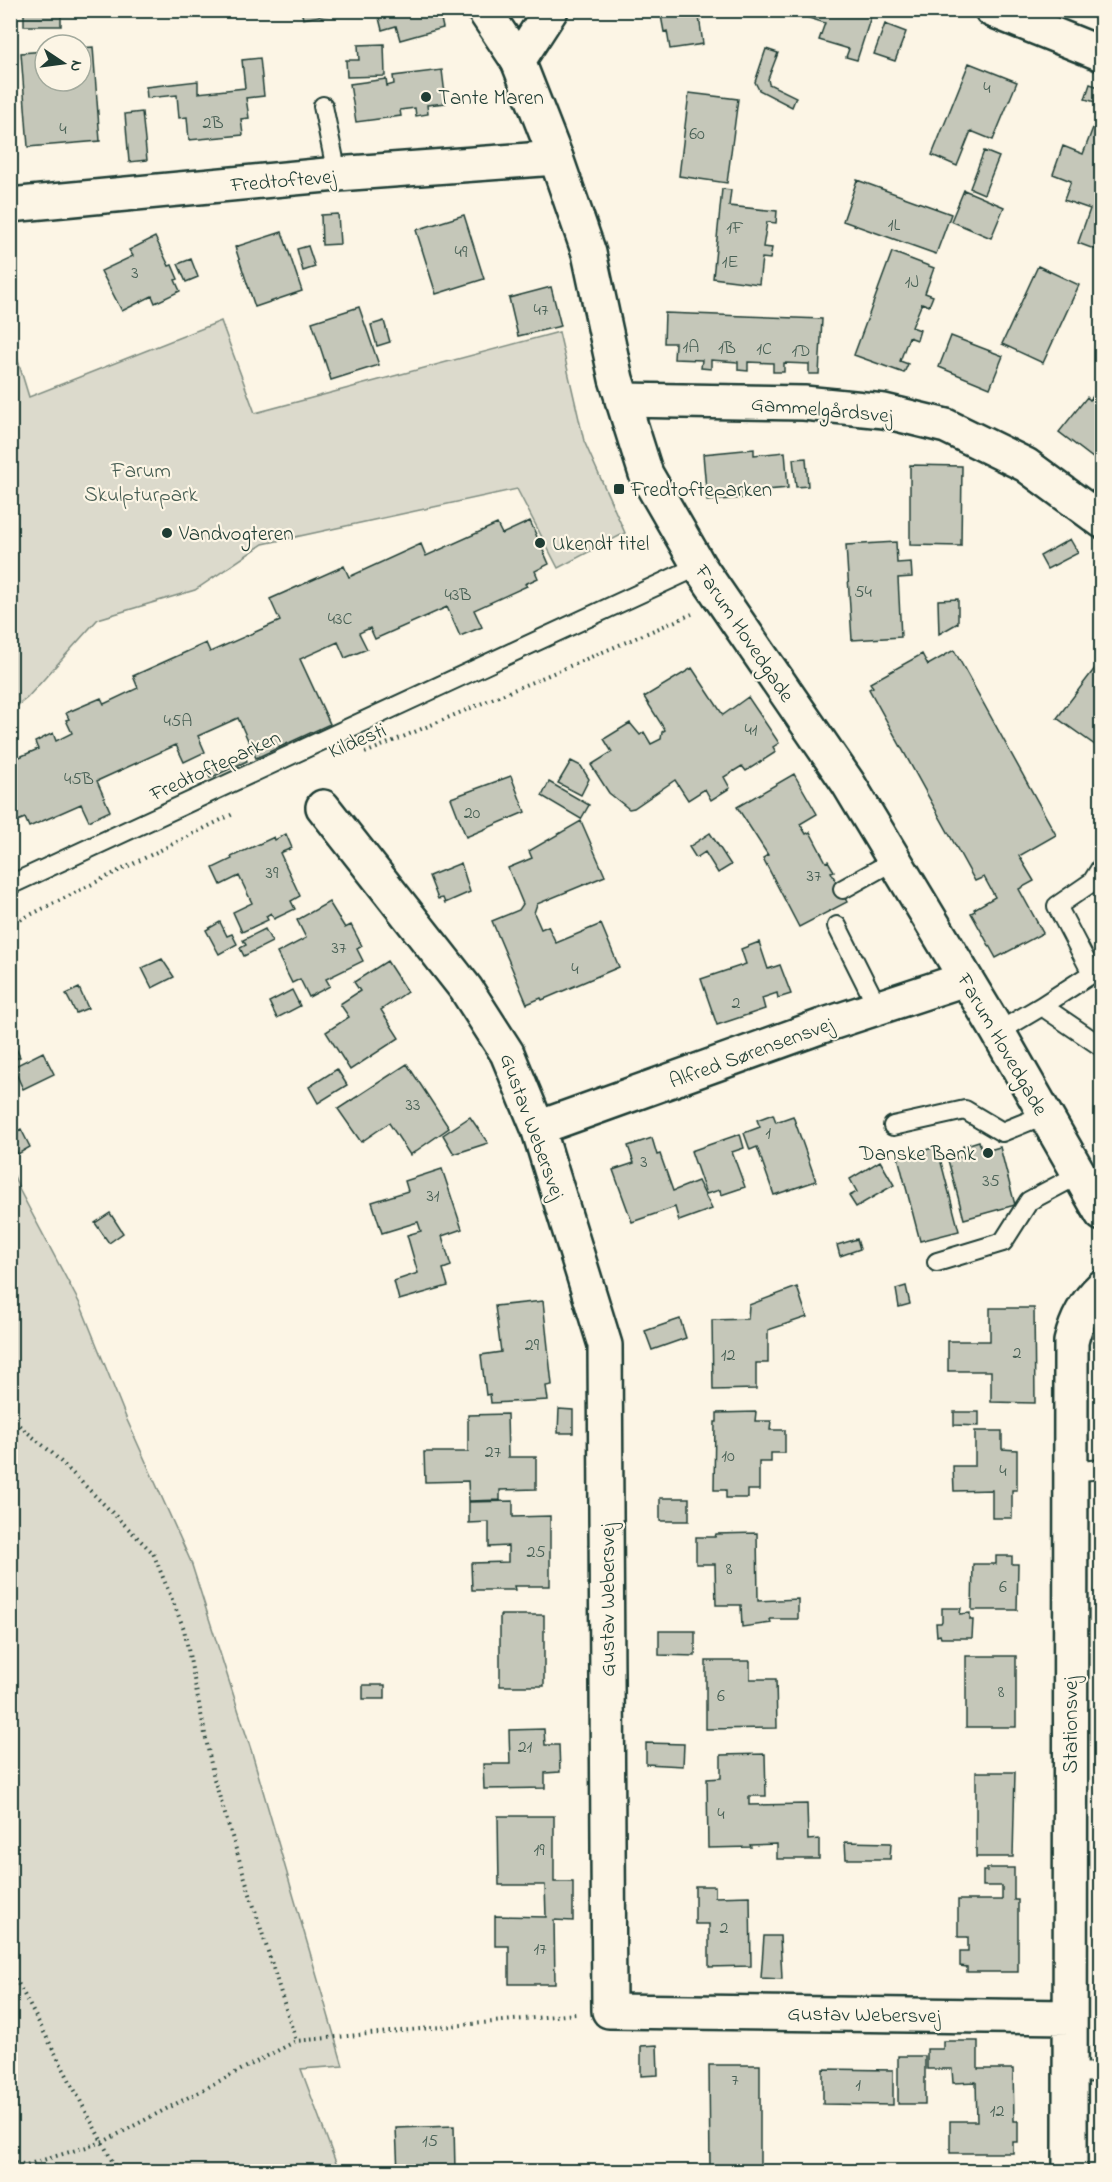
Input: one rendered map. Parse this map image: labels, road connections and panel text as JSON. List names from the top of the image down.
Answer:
{
  "streets": {
    "street": [
      "Fredtoftevej",
      "Gammelgårdsvej",
      "Farum Hovedgade",
      "Alfred Sørensensvej",
      "Gustav Webersvej",
      "Stationsvej"
    ],
    "lane": ["Fredtofteparken"],
    "path": ["Kildesti"]
  },
  "crossings": [
    ["Fredtoftevej", "Farum Hovedgade"],
    ["Gammelgårdsvej", "Farum Hovedgade"],
    ["Farum Hovedgade", "Kildesti"],
    ["Farum Hovedgade", "Fredtofteparken"],
    ["Farum Hovedgade", "Alfred Sørensensvej"],
    ["Alfred Sørensensvej", "Gustav Webersvej"],
    ["Gustav Webersvej", "Stationsvej"]
  ],
  "parks": ["Farum Skulpturpark"],
  "places": {
    "other": [
      "Tante Maren",
      "Vandvogteren",
      "Ukendt titel",
      "Danske Bank"
    ],
    "transit": ["Fredtofteparken"]
  },
  "house_numbers": [
    "4",
    "2B",
    "4",
    "60",
    "1L",
    "1F",
    "49",
    "1E",
    "3",
    "1J",
    "47",
    "1A",
    "1B",
    "1C",
    "1D",
    "54",
    "43B",
    "43C",
    "45A",
    "41",
    "45B",
    "20",
    "39",
    "37",
    "37",
    "4",
    "2",
    "33",
    "1",
    "3",
    "35",
    "31",
    "29",
    "2",
    "12",
    "27",
    "10",
    "4",
    "25",
    "8",
    "6",
    "8",
    "6",
    "21",
    "4",
    "19",
    "2",
    "17",
    "7",
    "1",
    "12",
    "15"
  ],
  "north": "right"
}
